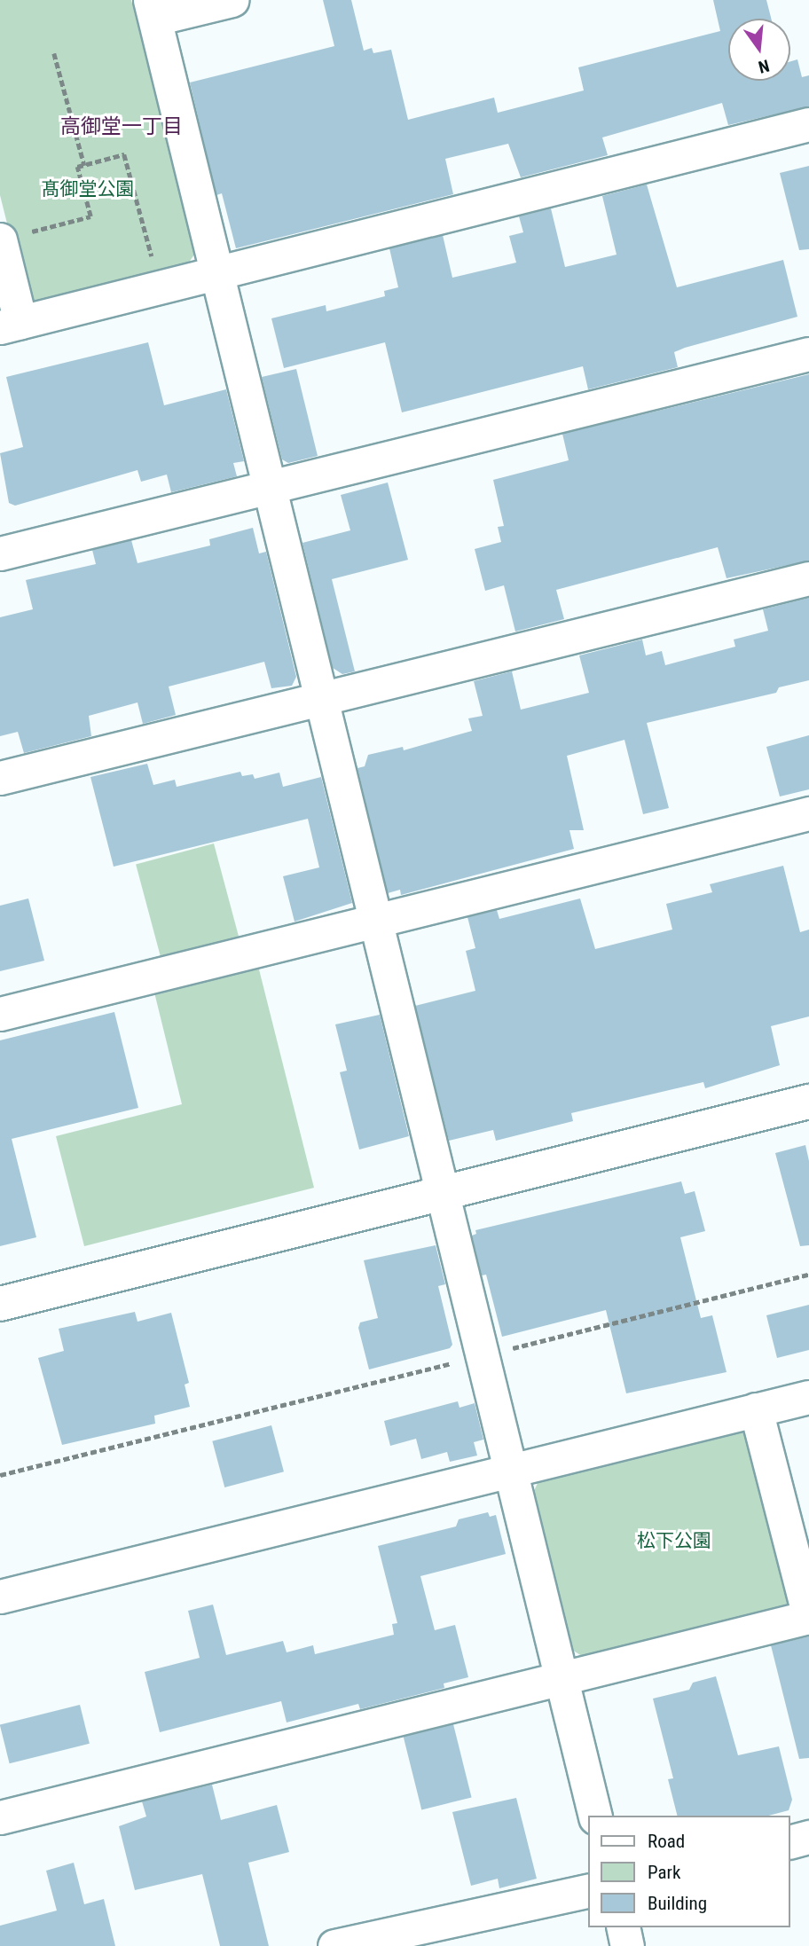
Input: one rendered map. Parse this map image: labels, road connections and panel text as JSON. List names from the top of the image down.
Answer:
{
  "districts": ["高御堂一丁目"],
  "parks": ["髙御堂公園", "松下公園"],
  "legend": ["Road", "Park", "Building"],
  "north": "bottom"
}
